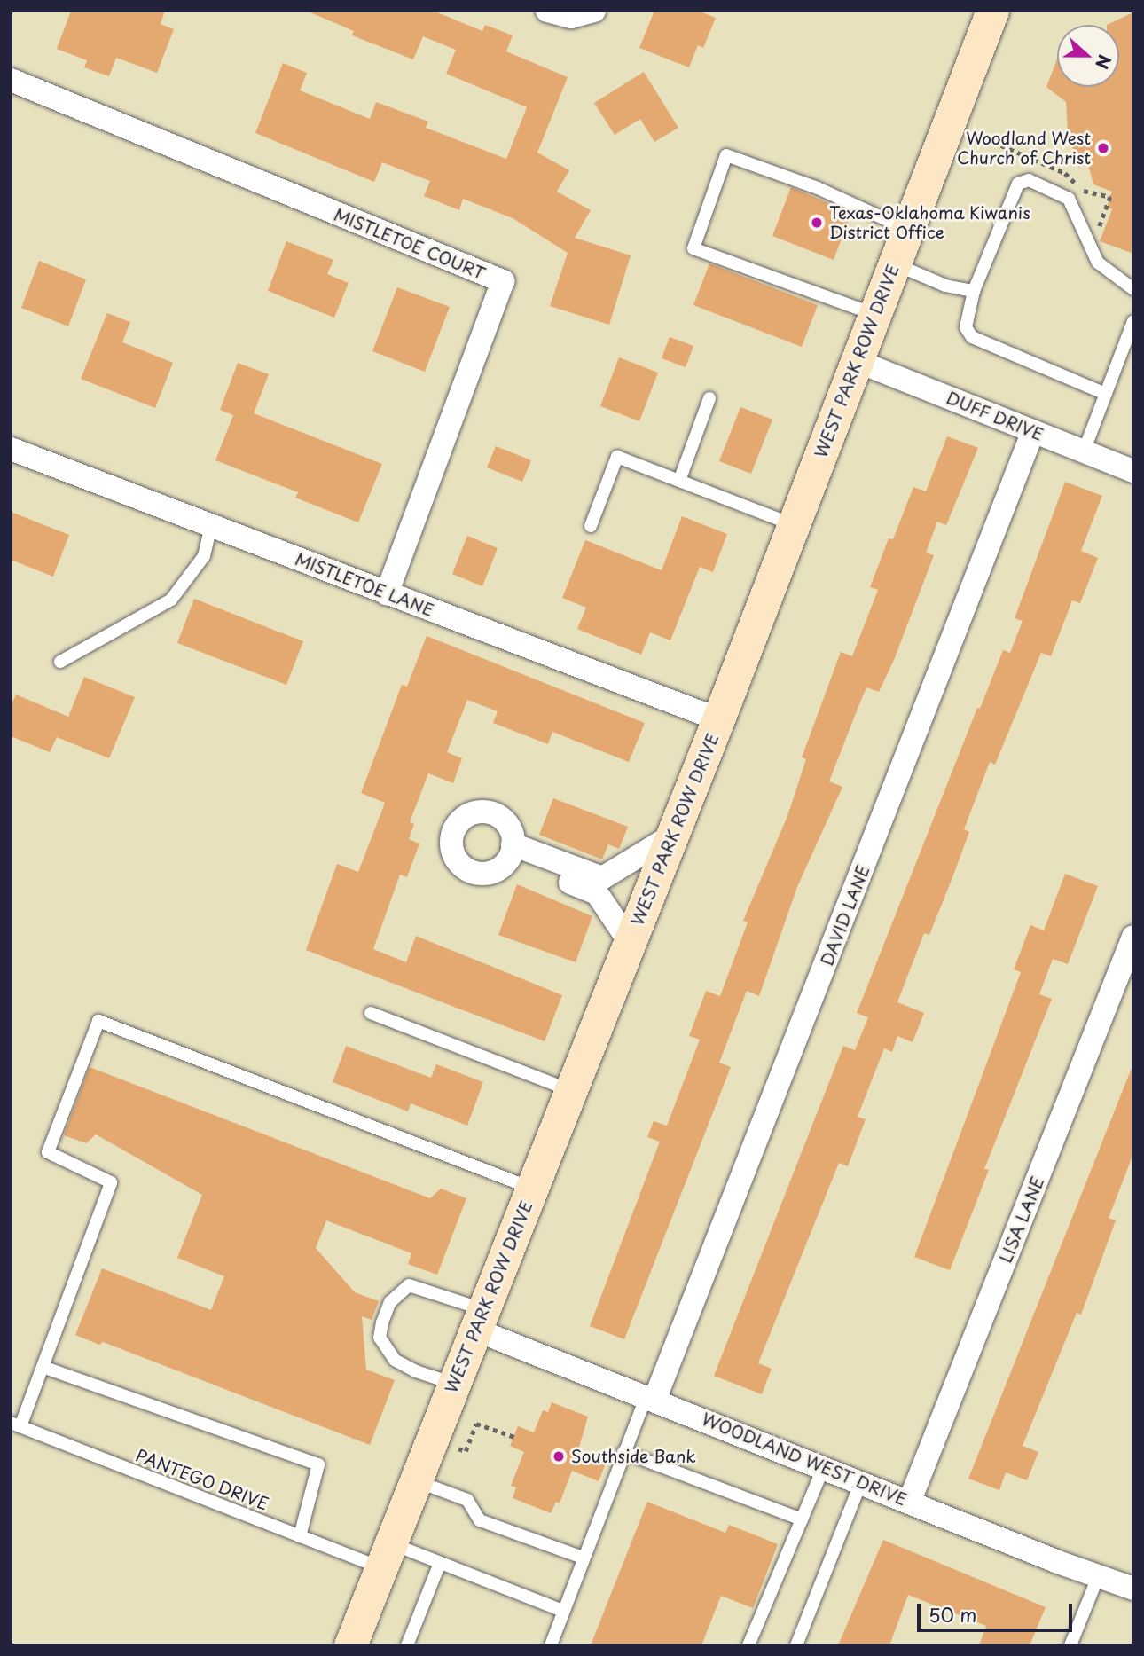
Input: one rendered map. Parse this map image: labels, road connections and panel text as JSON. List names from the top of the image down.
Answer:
{
  "streets": {
    "main road": ["WEST PARK ROW DRIVE"],
    "street": [
      "MISTLETOE COURT",
      "DUFF DRIVE",
      "MISTLETOE LANE",
      "DAVID LANE",
      "LISA LANE",
      "WOODLAND WEST DRIVE"
    ],
    "lane": ["PANTEGO DRIVE"]
  },
  "crossings": [
    ["MISTLETOE COURT", "MISTLETOE LANE"],
    ["WEST PARK ROW DRIVE", "DUFF DRIVE"],
    ["WEST PARK ROW DRIVE", "MISTLETOE LANE"],
    ["WEST PARK ROW DRIVE", "WOODLAND WEST DRIVE"],
    ["WEST PARK ROW DRIVE", "PANTEGO DRIVE"],
    ["DUFF DRIVE", "DAVID LANE"],
    ["DAVID LANE", "WOODLAND WEST DRIVE"],
    ["LISA LANE", "WOODLAND WEST DRIVE"]
  ],
  "places": ["Woodland West Church of Christ", "Texas-Oklahoma Kiwanis District Office", "Southside Bank"],
  "scale_bar": "50 m",
  "north": "right"
}
